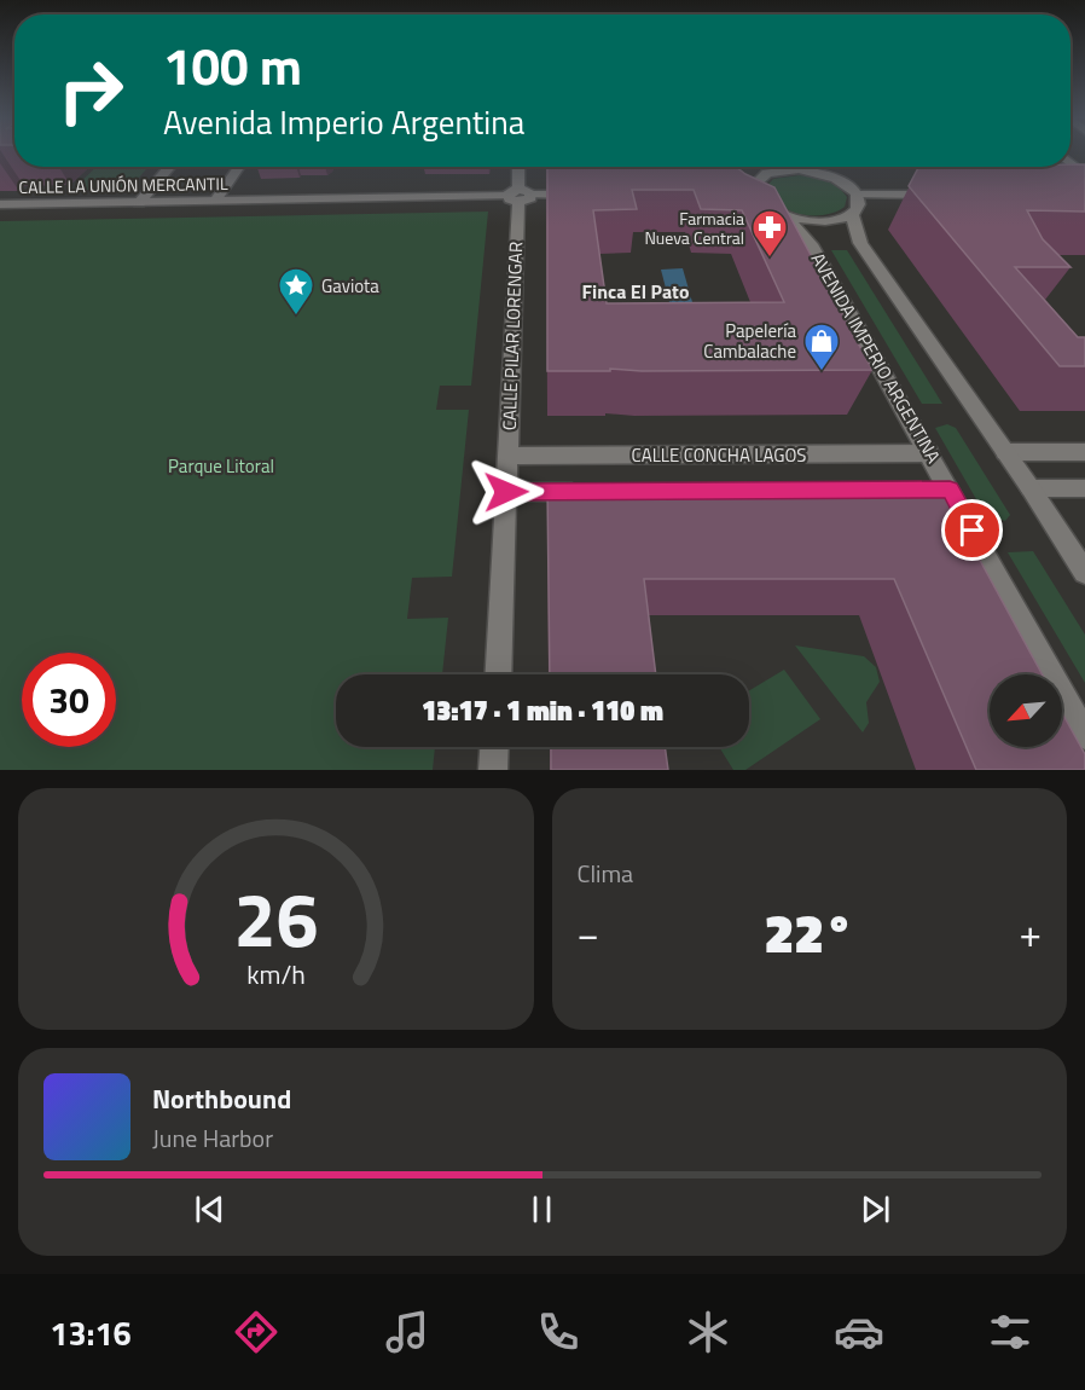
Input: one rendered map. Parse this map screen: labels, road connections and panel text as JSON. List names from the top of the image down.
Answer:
{
  "streets": {
    "street": [
      "CALLE LA UNIÓN MERCANTIL",
      "CALLE PILAR LORENGAR",
      "AVENIDA IMPERIO ARGENTINA",
      "CALLE CONCHA LAGOS"
    ]
  },
  "crossings": [
    ["CALLE LA UNIÓN MERCANTIL", "CALLE PILAR LORENGAR"],
    ["CALLE PILAR LORENGAR", "CALLE CONCHA LAGOS"],
    ["AVENIDA IMPERIO ARGENTINA", "CALLE CONCHA LAGOS"]
  ],
  "districts": ["Finca El Pato"],
  "parks": ["Parque Litoral"],
  "places": {
    "pharmacy": ["Farmacia Nueva Central"],
    "place": ["Gaviota"],
    "shop": ["Papelería Cambalache"]
  },
  "north": "bottom left",
  "page": {
    "turn": ["100 m", "Avenida Imperio Argentina"],
    "limit": "30",
    "trip": "13:17 · 1 min · 110 m",
    "tile": "Clima",
    "heat": ["−", "22°", "+"],
    "song": ["Northbound", "June Harbor"],
    "tabs": "13:16",
    "gauge": ["26", "km/h"]
  }
}
